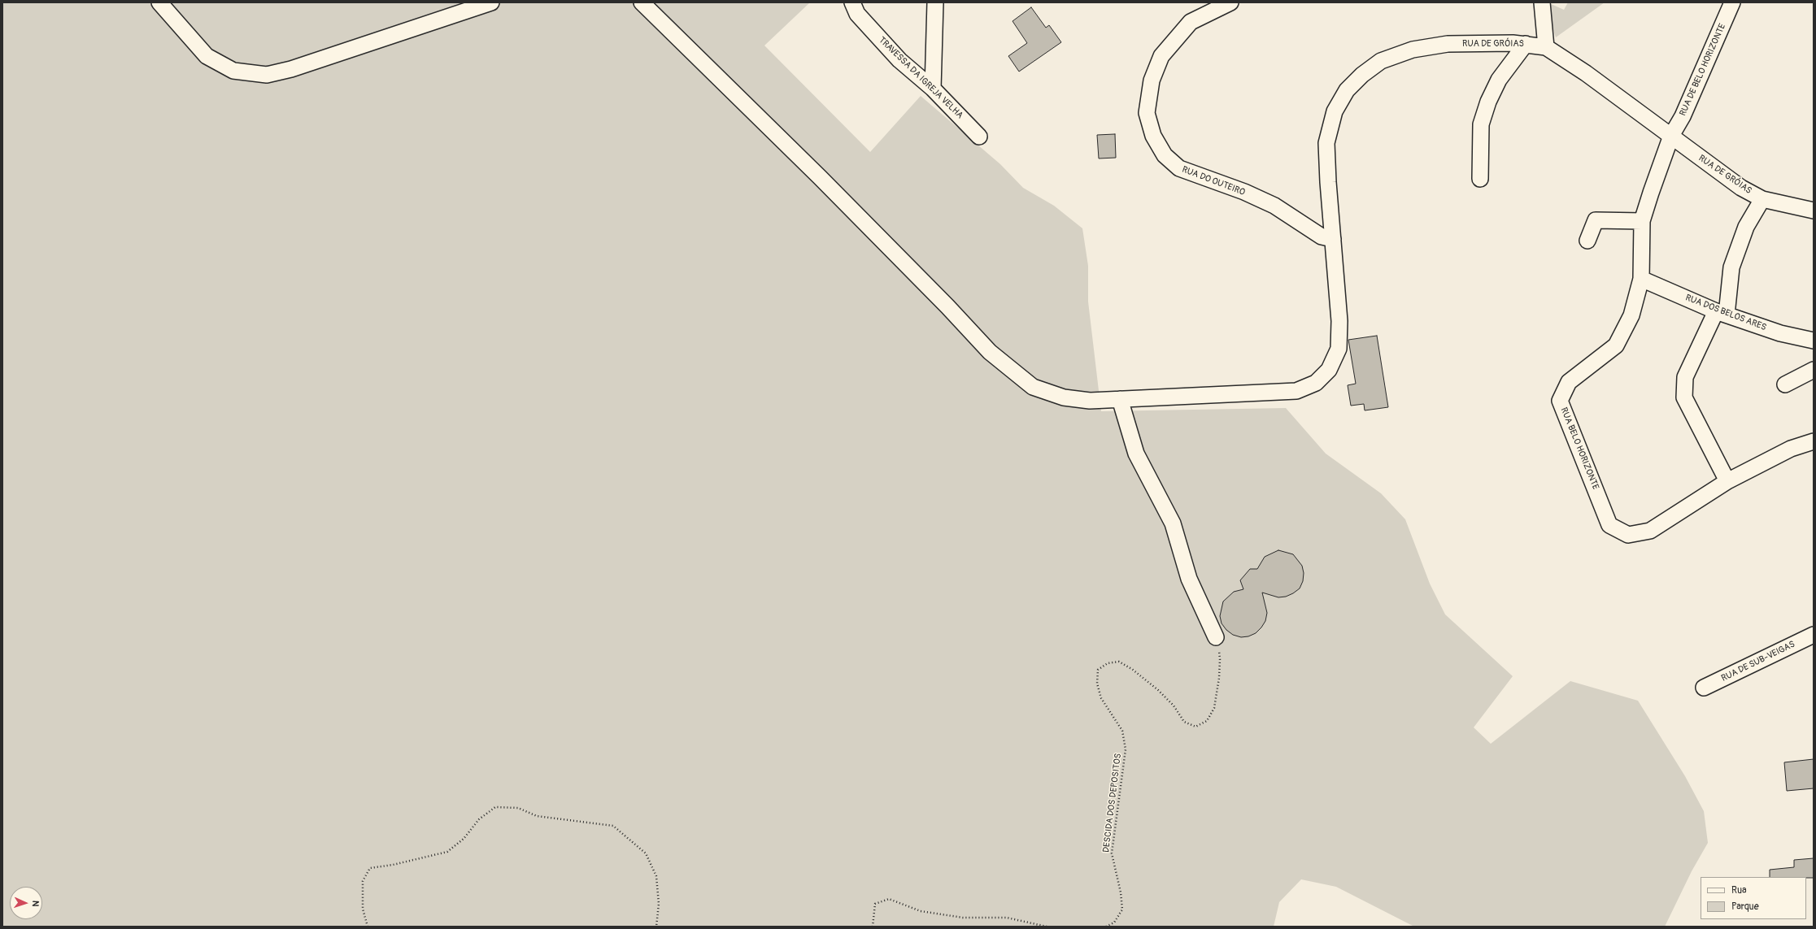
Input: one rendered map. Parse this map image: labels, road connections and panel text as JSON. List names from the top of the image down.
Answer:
{
  "streets": {
    "street": [
      "RUA DE GRÓIAS",
      "RUA DE BELO HORIZONTE",
      "TRAVESSA DA IGREJA VELHA",
      "RUA DO OUTEIRO",
      "RUA DOS BELOS ARES",
      "RUA BELO HORIZONTE",
      "RUA DE SUB-VEIGAS"
    ],
    "path": ["DESCIDA DOS DEPOSITOS"]
  },
  "crossings": [
    ["RUA DE GRÓIAS", "RUA DE BELO HORIZONTE"],
    ["RUA DE GRÓIAS", "RUA DO OUTEIRO"],
    ["RUA DE GRÓIAS", "RUA BELO HORIZONTE"],
    ["RUA DE BELO HORIZONTE", "RUA BELO HORIZONTE"],
    ["RUA DOS BELOS ARES", "RUA BELO HORIZONTE"]
  ],
  "legend": ["Rua", "Parque"],
  "north": "right"
}
